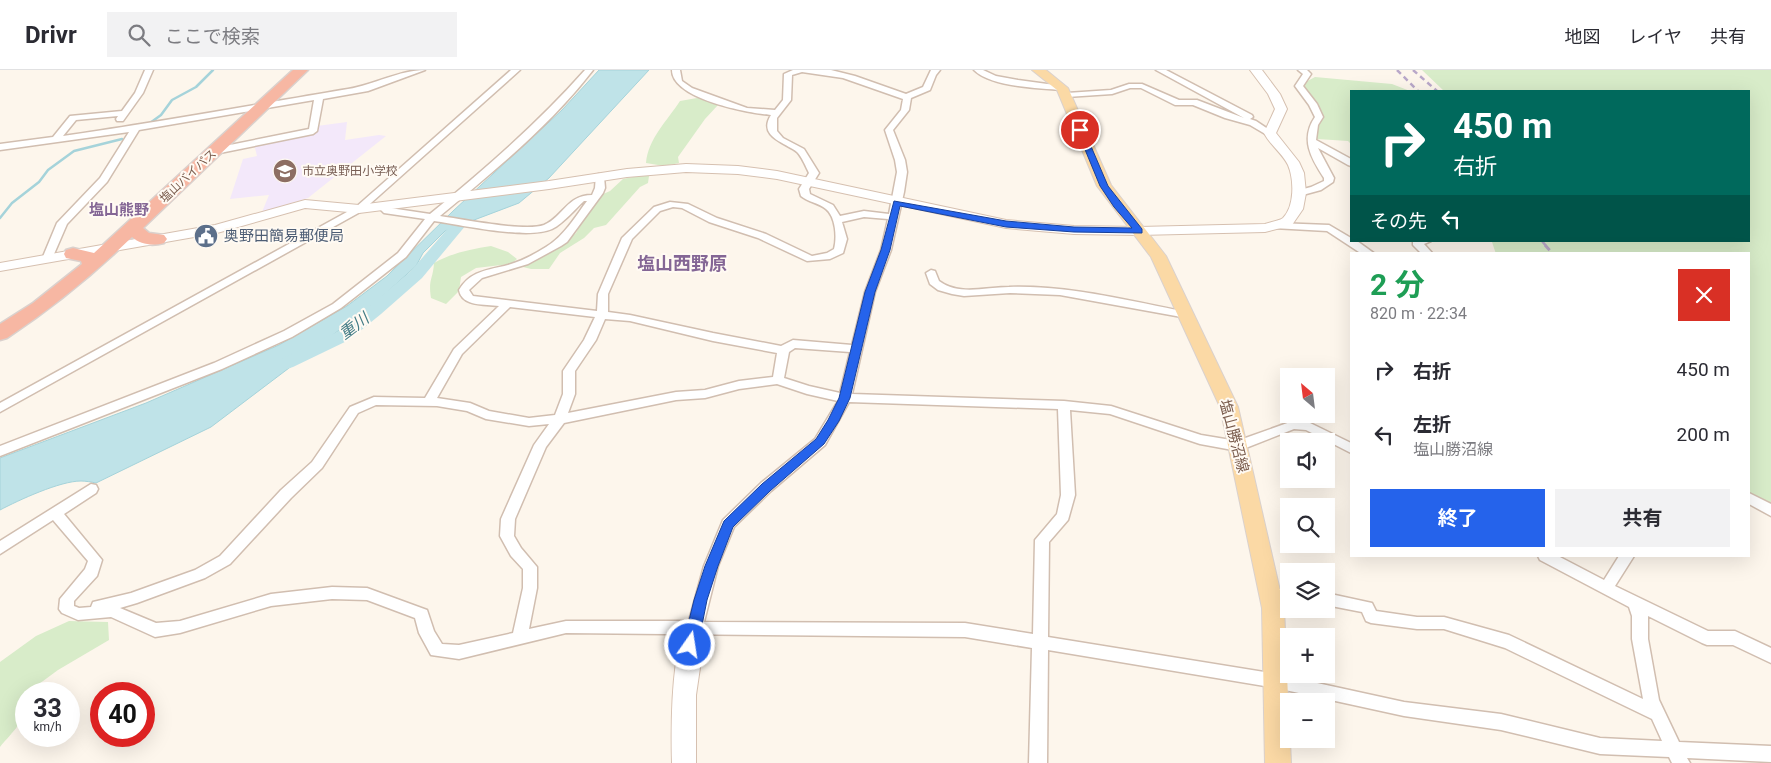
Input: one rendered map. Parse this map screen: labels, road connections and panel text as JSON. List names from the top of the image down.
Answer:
{
  "streets": {
    "highway": ["塩山バイパス"],
    "main road": ["塩山勝沼線"]
  },
  "districts": ["塩山熊野", "塩山西野原"],
  "water": ["重川"],
  "places": {
    "school or university": ["市立奥野田小学校"],
    "public building": ["奥野田簡易郵便局"]
  },
  "north": "top left",
  "page": {
    "header": "Drivr",
    "search": "ここで検索",
    "nav": ["地図", "レイヤ", "共有"],
    "turn": ["450 m", "右折"],
    "then": "その先",
    "heading": ["2 分", "820 m · 22:34"],
    "list": [
      {
        "name": "右折",
        "value": "450 m"
      },
      {
        "name": "左折",
        "note": "塩山勝沼線",
        "value": "200 m"
      }
    ],
    "map_buttons": ["+", "−"],
    "buttons": ["終了", "共有"],
    "speed": "33 km/h",
    "limit": "40"
  }
}
